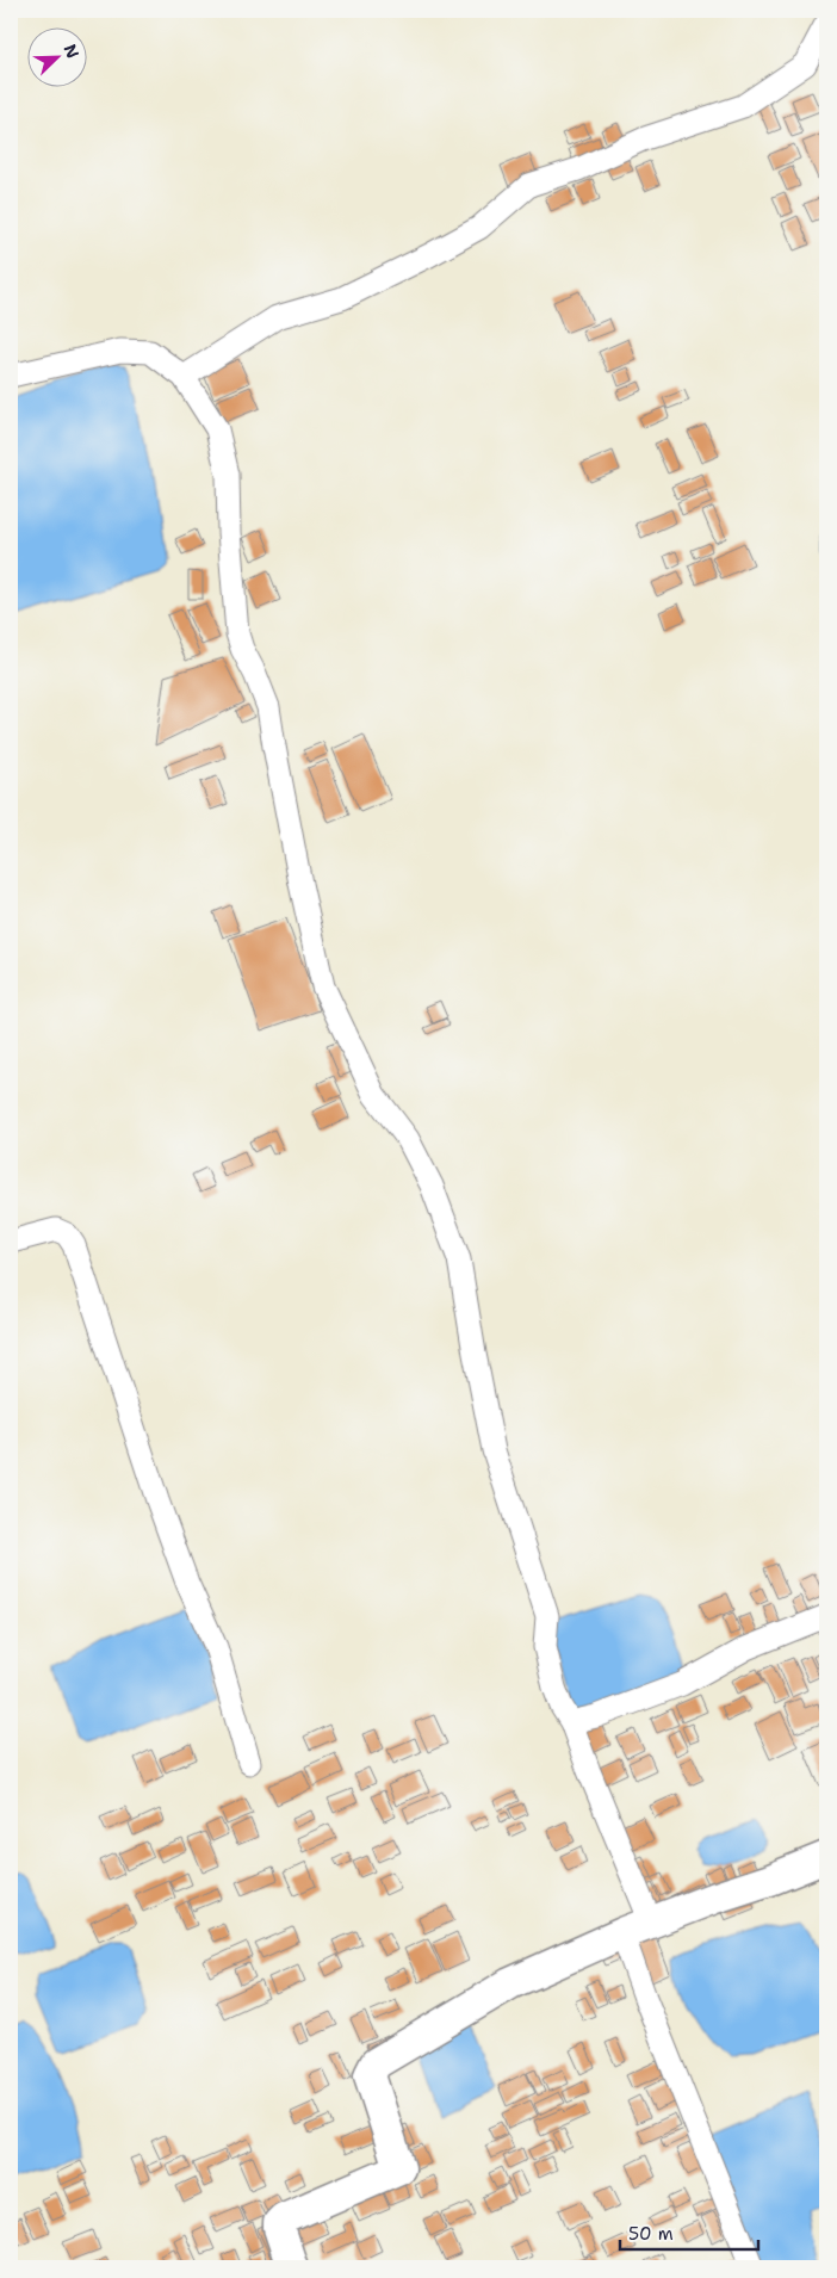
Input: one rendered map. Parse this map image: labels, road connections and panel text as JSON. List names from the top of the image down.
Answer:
{
  "scale_bar": "50 m",
  "north": "top right"
}
